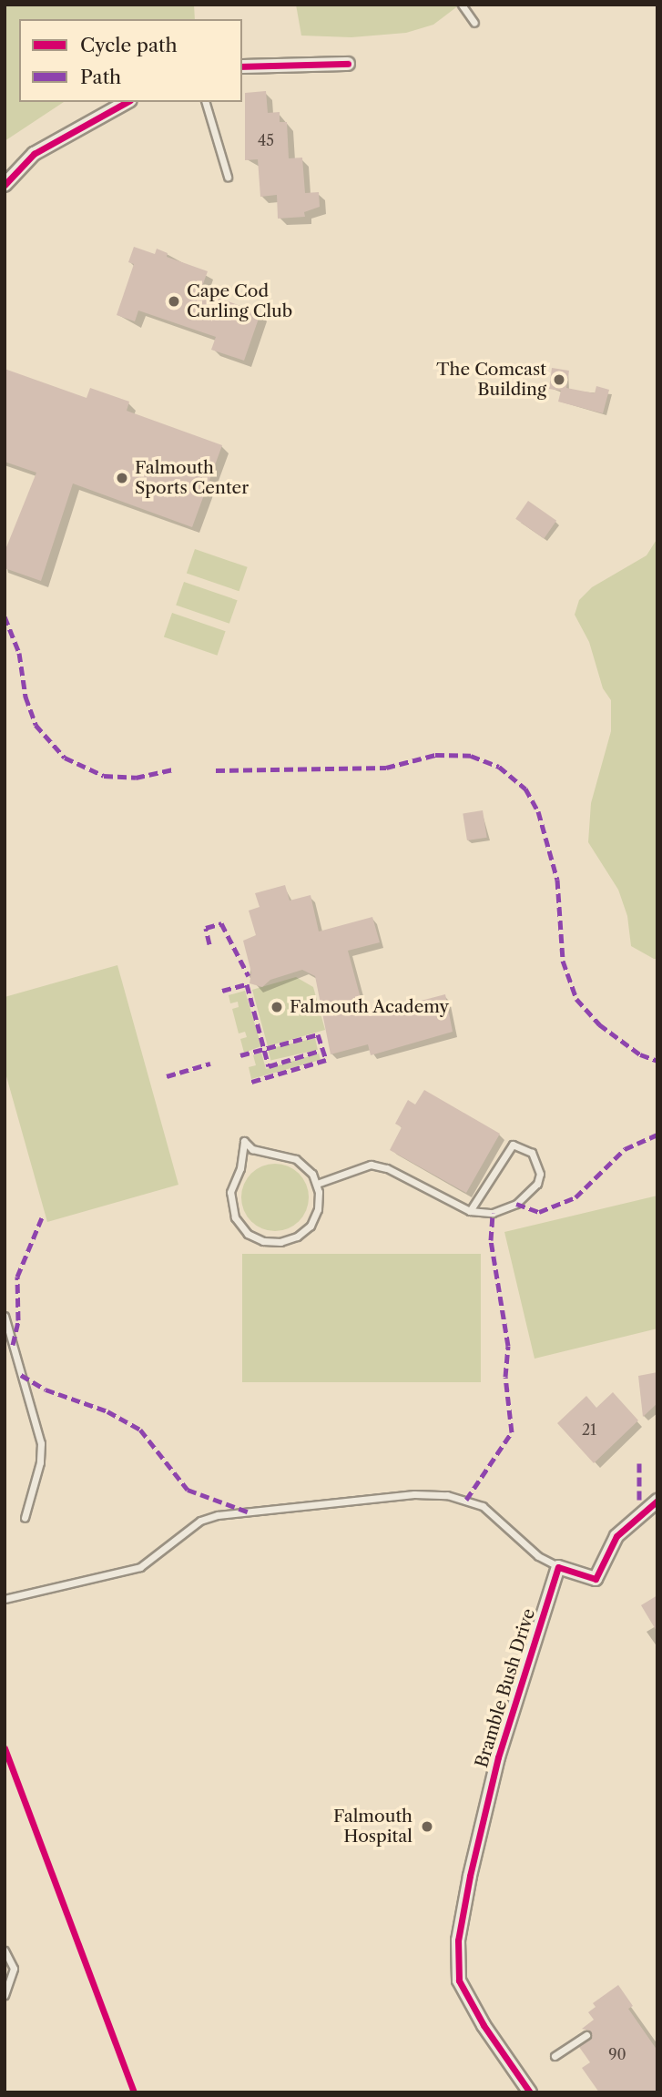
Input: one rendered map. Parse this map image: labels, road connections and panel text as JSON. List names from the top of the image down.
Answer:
{
  "streets": {
    "street": ["Bramble Bush Drive"]
  },
  "places": [
    "Cape Cod Curling Club",
    "The Comcast Building",
    "Falmouth Sports Center",
    "Falmouth Academy",
    "Falmouth Hospital"
  ],
  "house_numbers": ["45", "21", "90"],
  "legend": ["Cycle path", "Path"]
}
